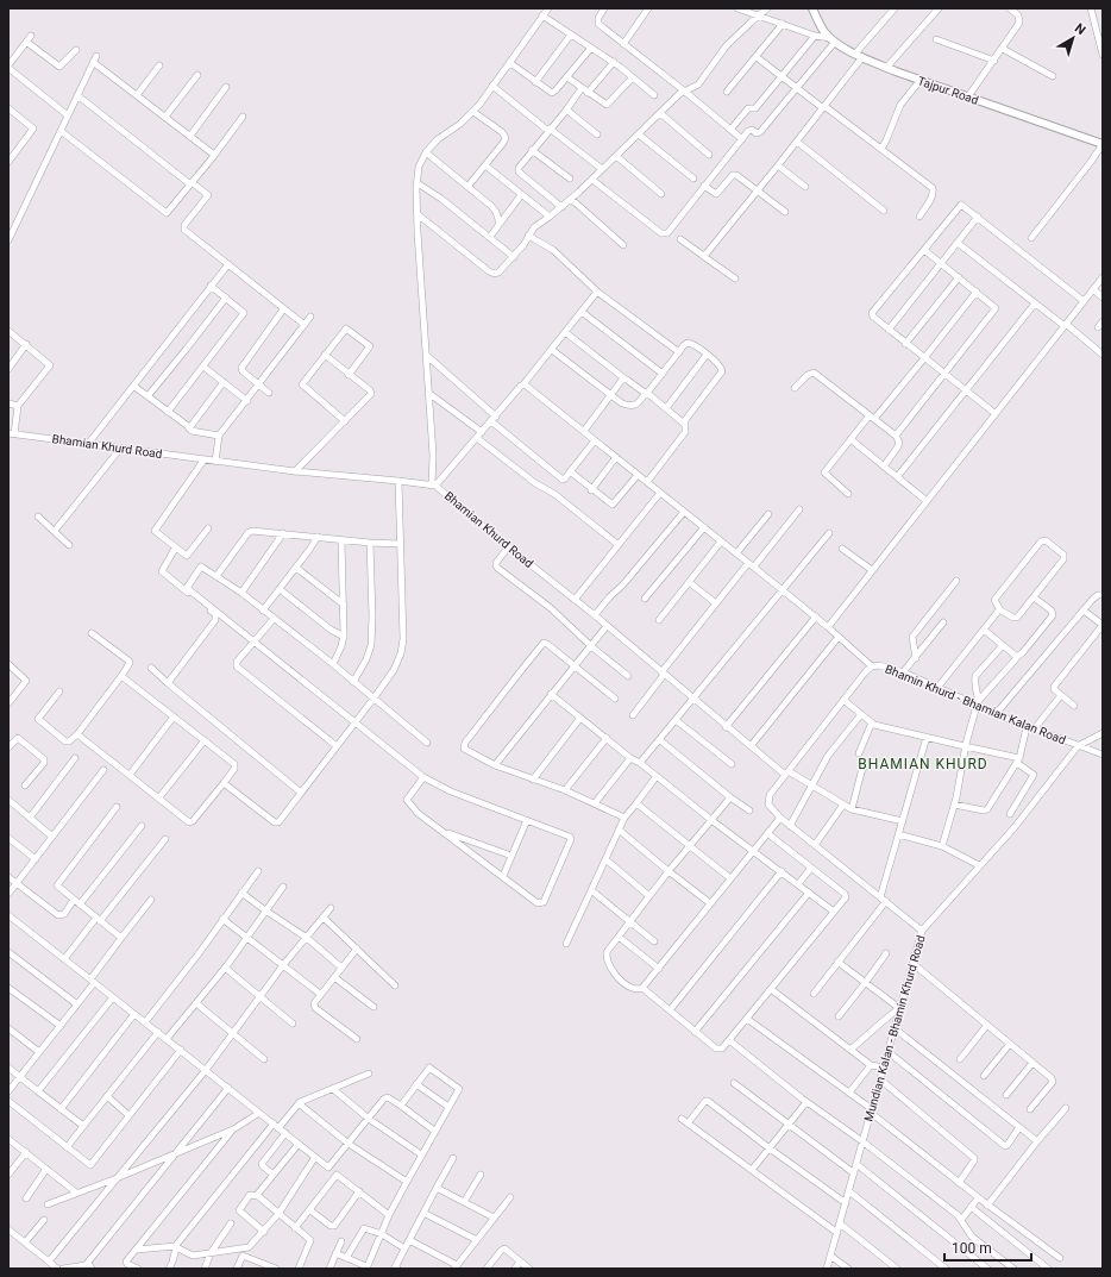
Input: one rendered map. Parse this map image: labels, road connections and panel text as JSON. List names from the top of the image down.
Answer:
{
  "streets": {
    "main road": ["Tajpur Road"],
    "street": ["Bhamian Khurd Road", "Bhamin Khurd - Bhamian Kalan Road", "Mundian Kalan - Bhamin Khurd Road"]
  },
  "crossings": [
    ["Bhamian Khurd Road", "Bhamin Khurd - Bhamian Kalan Road"],
    ["Bhamian Khurd Road", "Mundian Kalan - Bhamin Khurd Road"],
    ["Bhamin Khurd - Bhamian Kalan Road", "Mundian Kalan - Bhamin Khurd Road"]
  ],
  "districts": ["BHAMIAN KHURD"],
  "scale_bar": "100 m",
  "north": "top right"
}
